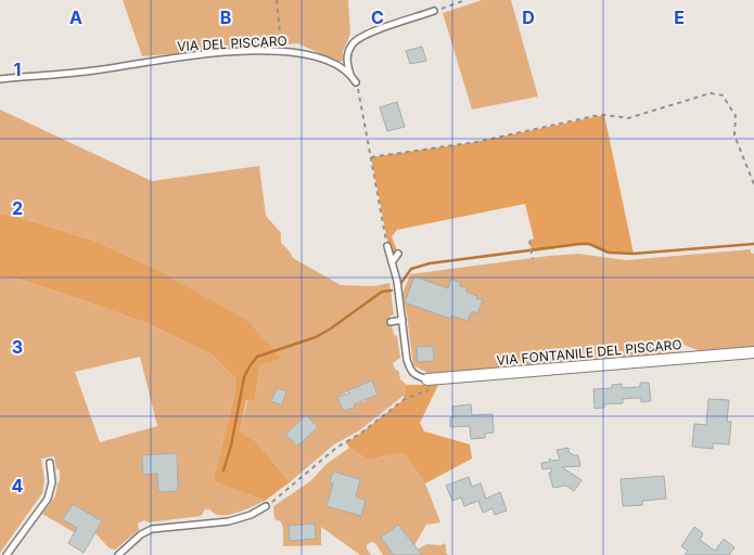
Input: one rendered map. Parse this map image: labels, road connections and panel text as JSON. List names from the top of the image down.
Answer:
{
  "streets": {
    "street": ["VIA FONTANILE DEL PISCARO"],
    "lane": ["VIA DEL PISCARO"]
  },
  "grid": {
    "columns": [
      "A",
      "B",
      "C",
      "D",
      "E"
    ],
    "rows": [
      "1",
      "2",
      "3",
      "4"
    ]
  }
}
